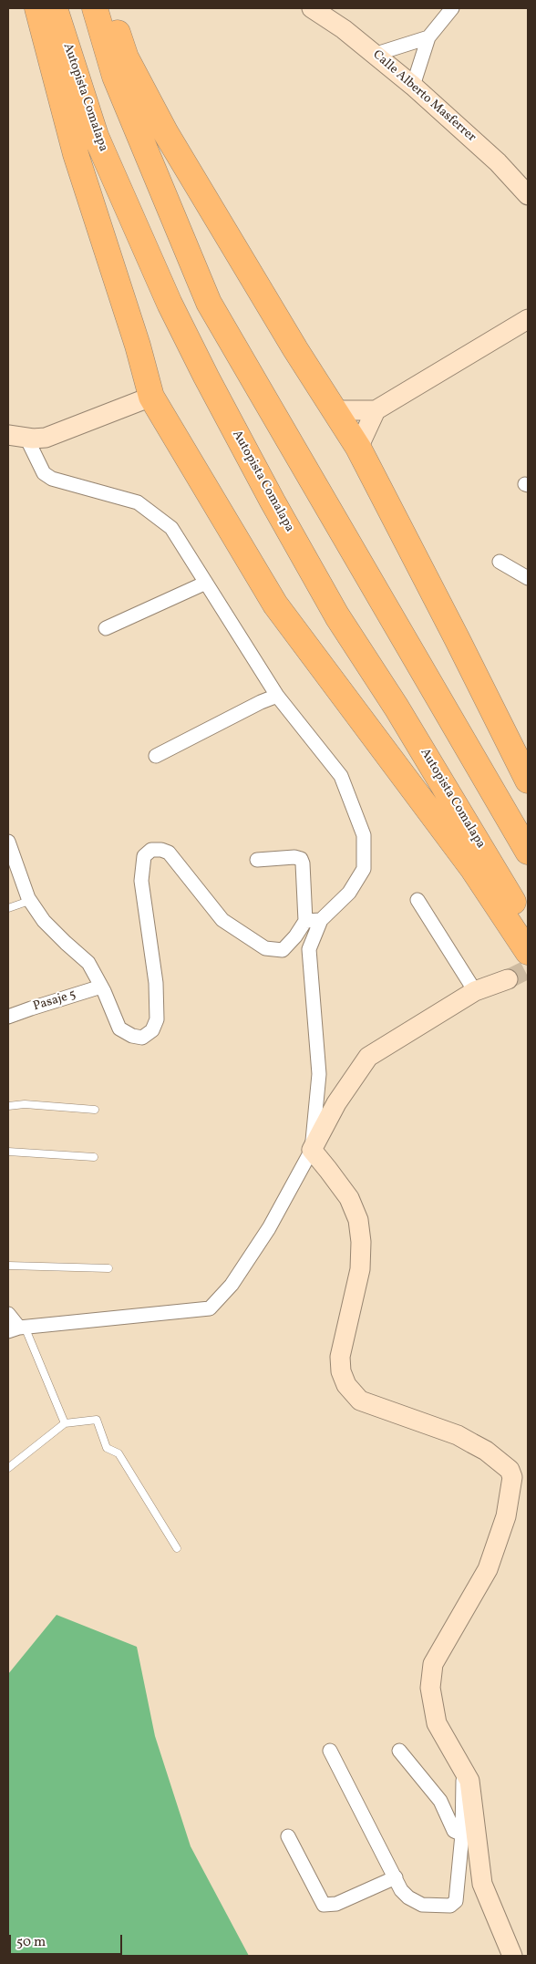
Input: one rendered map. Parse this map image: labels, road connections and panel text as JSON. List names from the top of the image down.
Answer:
{
  "streets": {
    "highway": ["Autopista Comalapa"],
    "street": ["Calle Alberto Masferrer", "Pasaje 5"]
  },
  "scale_bar": "50 m"
}
